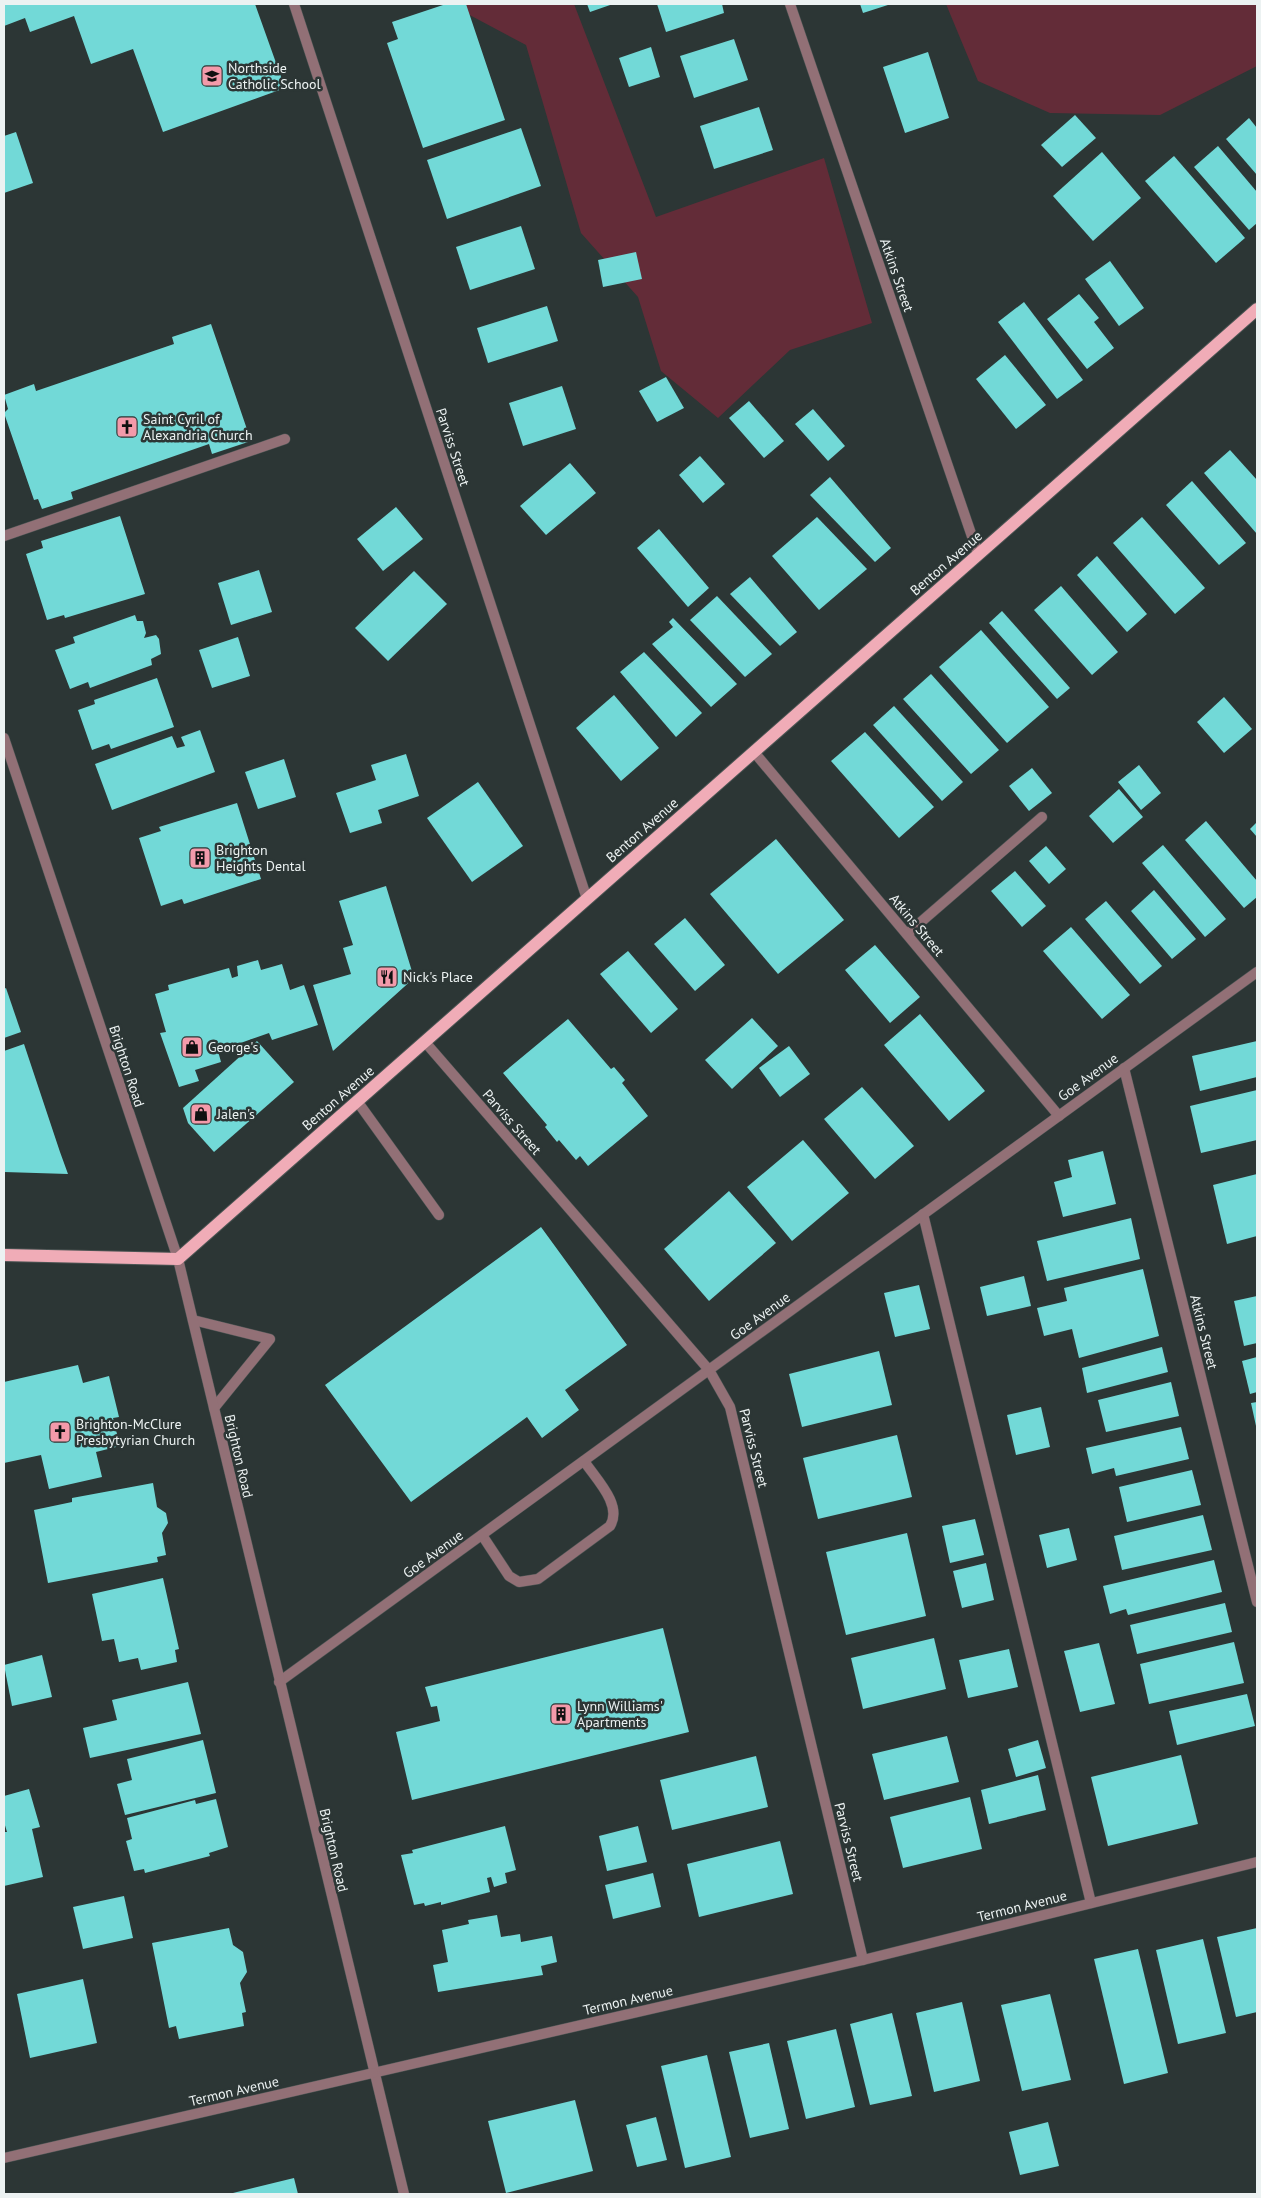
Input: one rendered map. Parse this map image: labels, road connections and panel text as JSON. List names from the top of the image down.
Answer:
{
  "streets": {
    "main road": ["Benton Avenue"],
    "street": [
      "Atkins Street",
      "Parviss Street",
      "Brighton Road",
      "Goe Avenue",
      "Termon Avenue"
    ]
  },
  "crossings": [
    ["Atkins Street", "Benton Avenue"],
    ["Atkins Street", "Goe Avenue"],
    ["Parviss Street", "Benton Avenue"],
    ["Parviss Street", "Goe Avenue"],
    ["Parviss Street", "Termon Avenue"],
    ["Benton Avenue", "Brighton Road"],
    ["Brighton Road", "Goe Avenue"],
    ["Brighton Road", "Termon Avenue"]
  ],
  "places": {
    "school or university": ["Northside Catholic School"],
    "church": ["Saint Cyril of Alexandria Church", "Brighton-McClure Presbytyrian Church"],
    "building": ["Brighton Heights Dental", "Lynn Williams' Apartments"],
    "restaurant": ["Nick's Place"],
    "shop": ["George's", "Jalen's"]
  }
}
